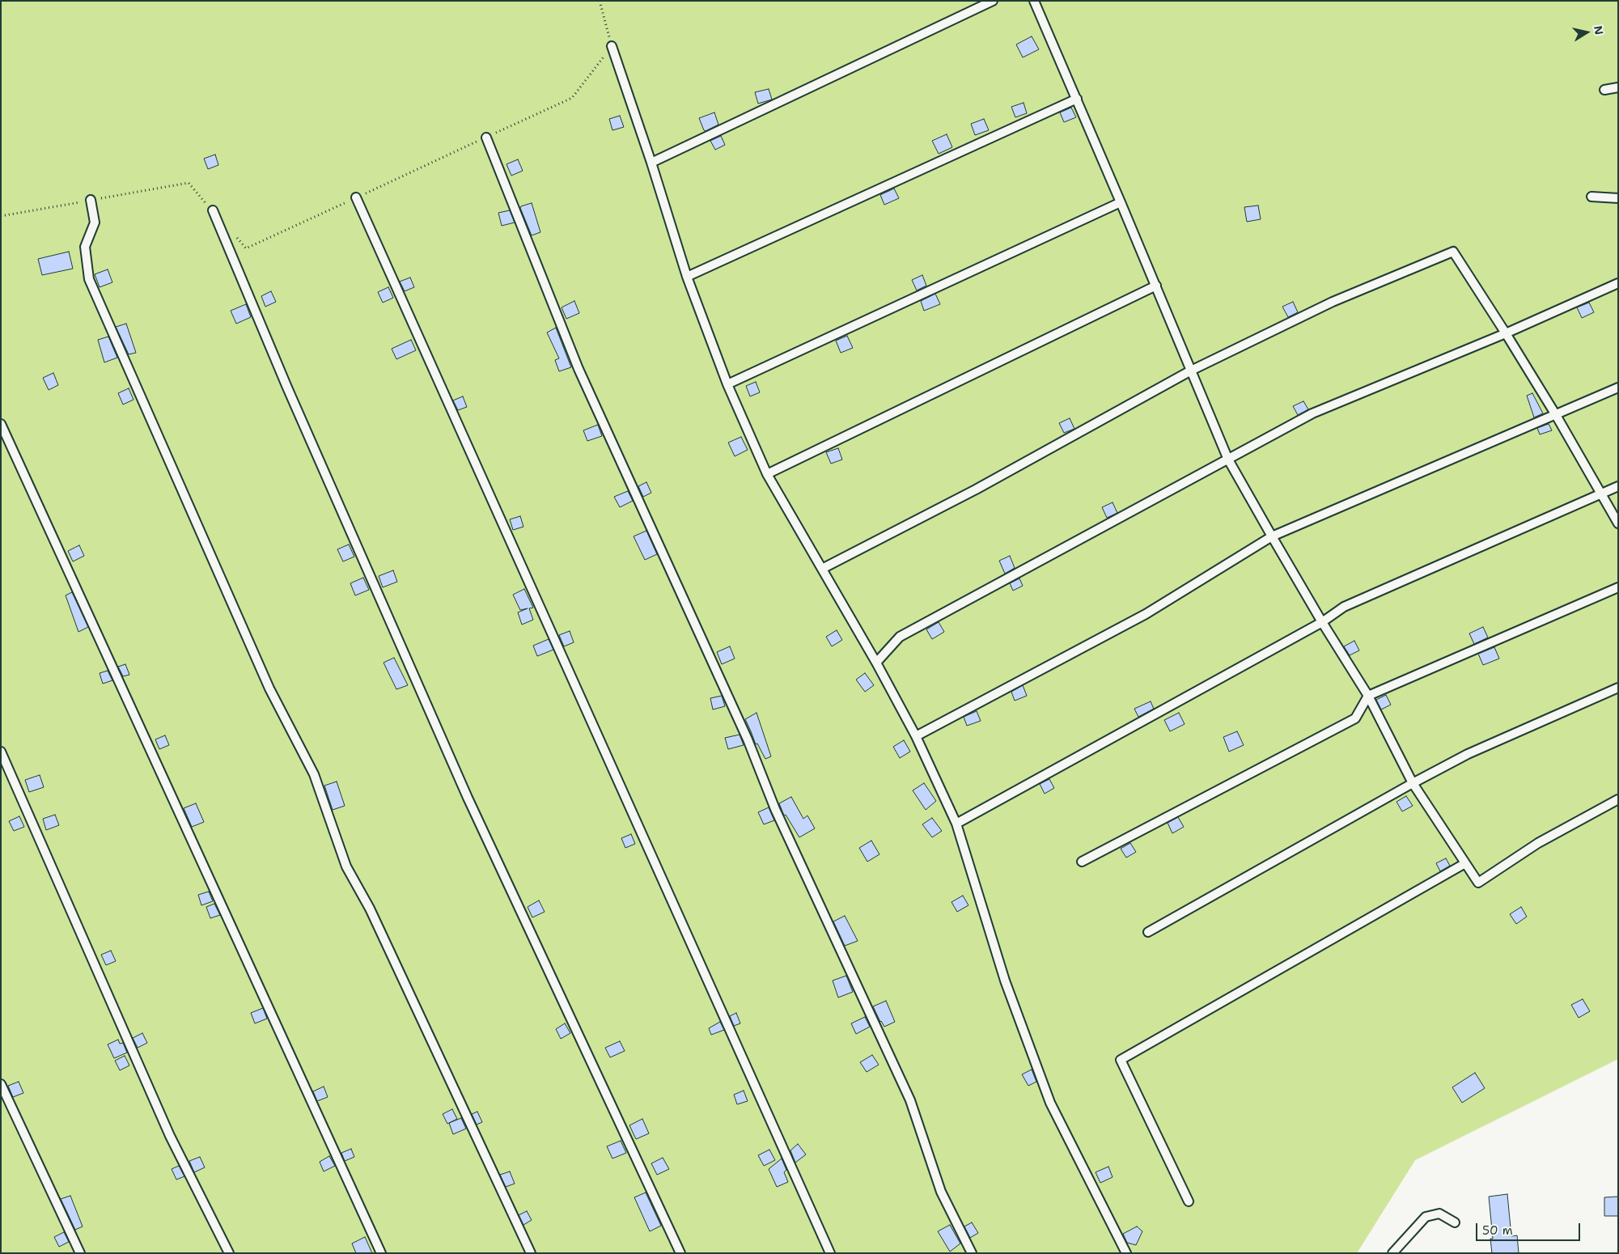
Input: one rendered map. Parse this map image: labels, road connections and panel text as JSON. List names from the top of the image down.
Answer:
{
  "scale_bar": "50 m",
  "north": "right"
}
